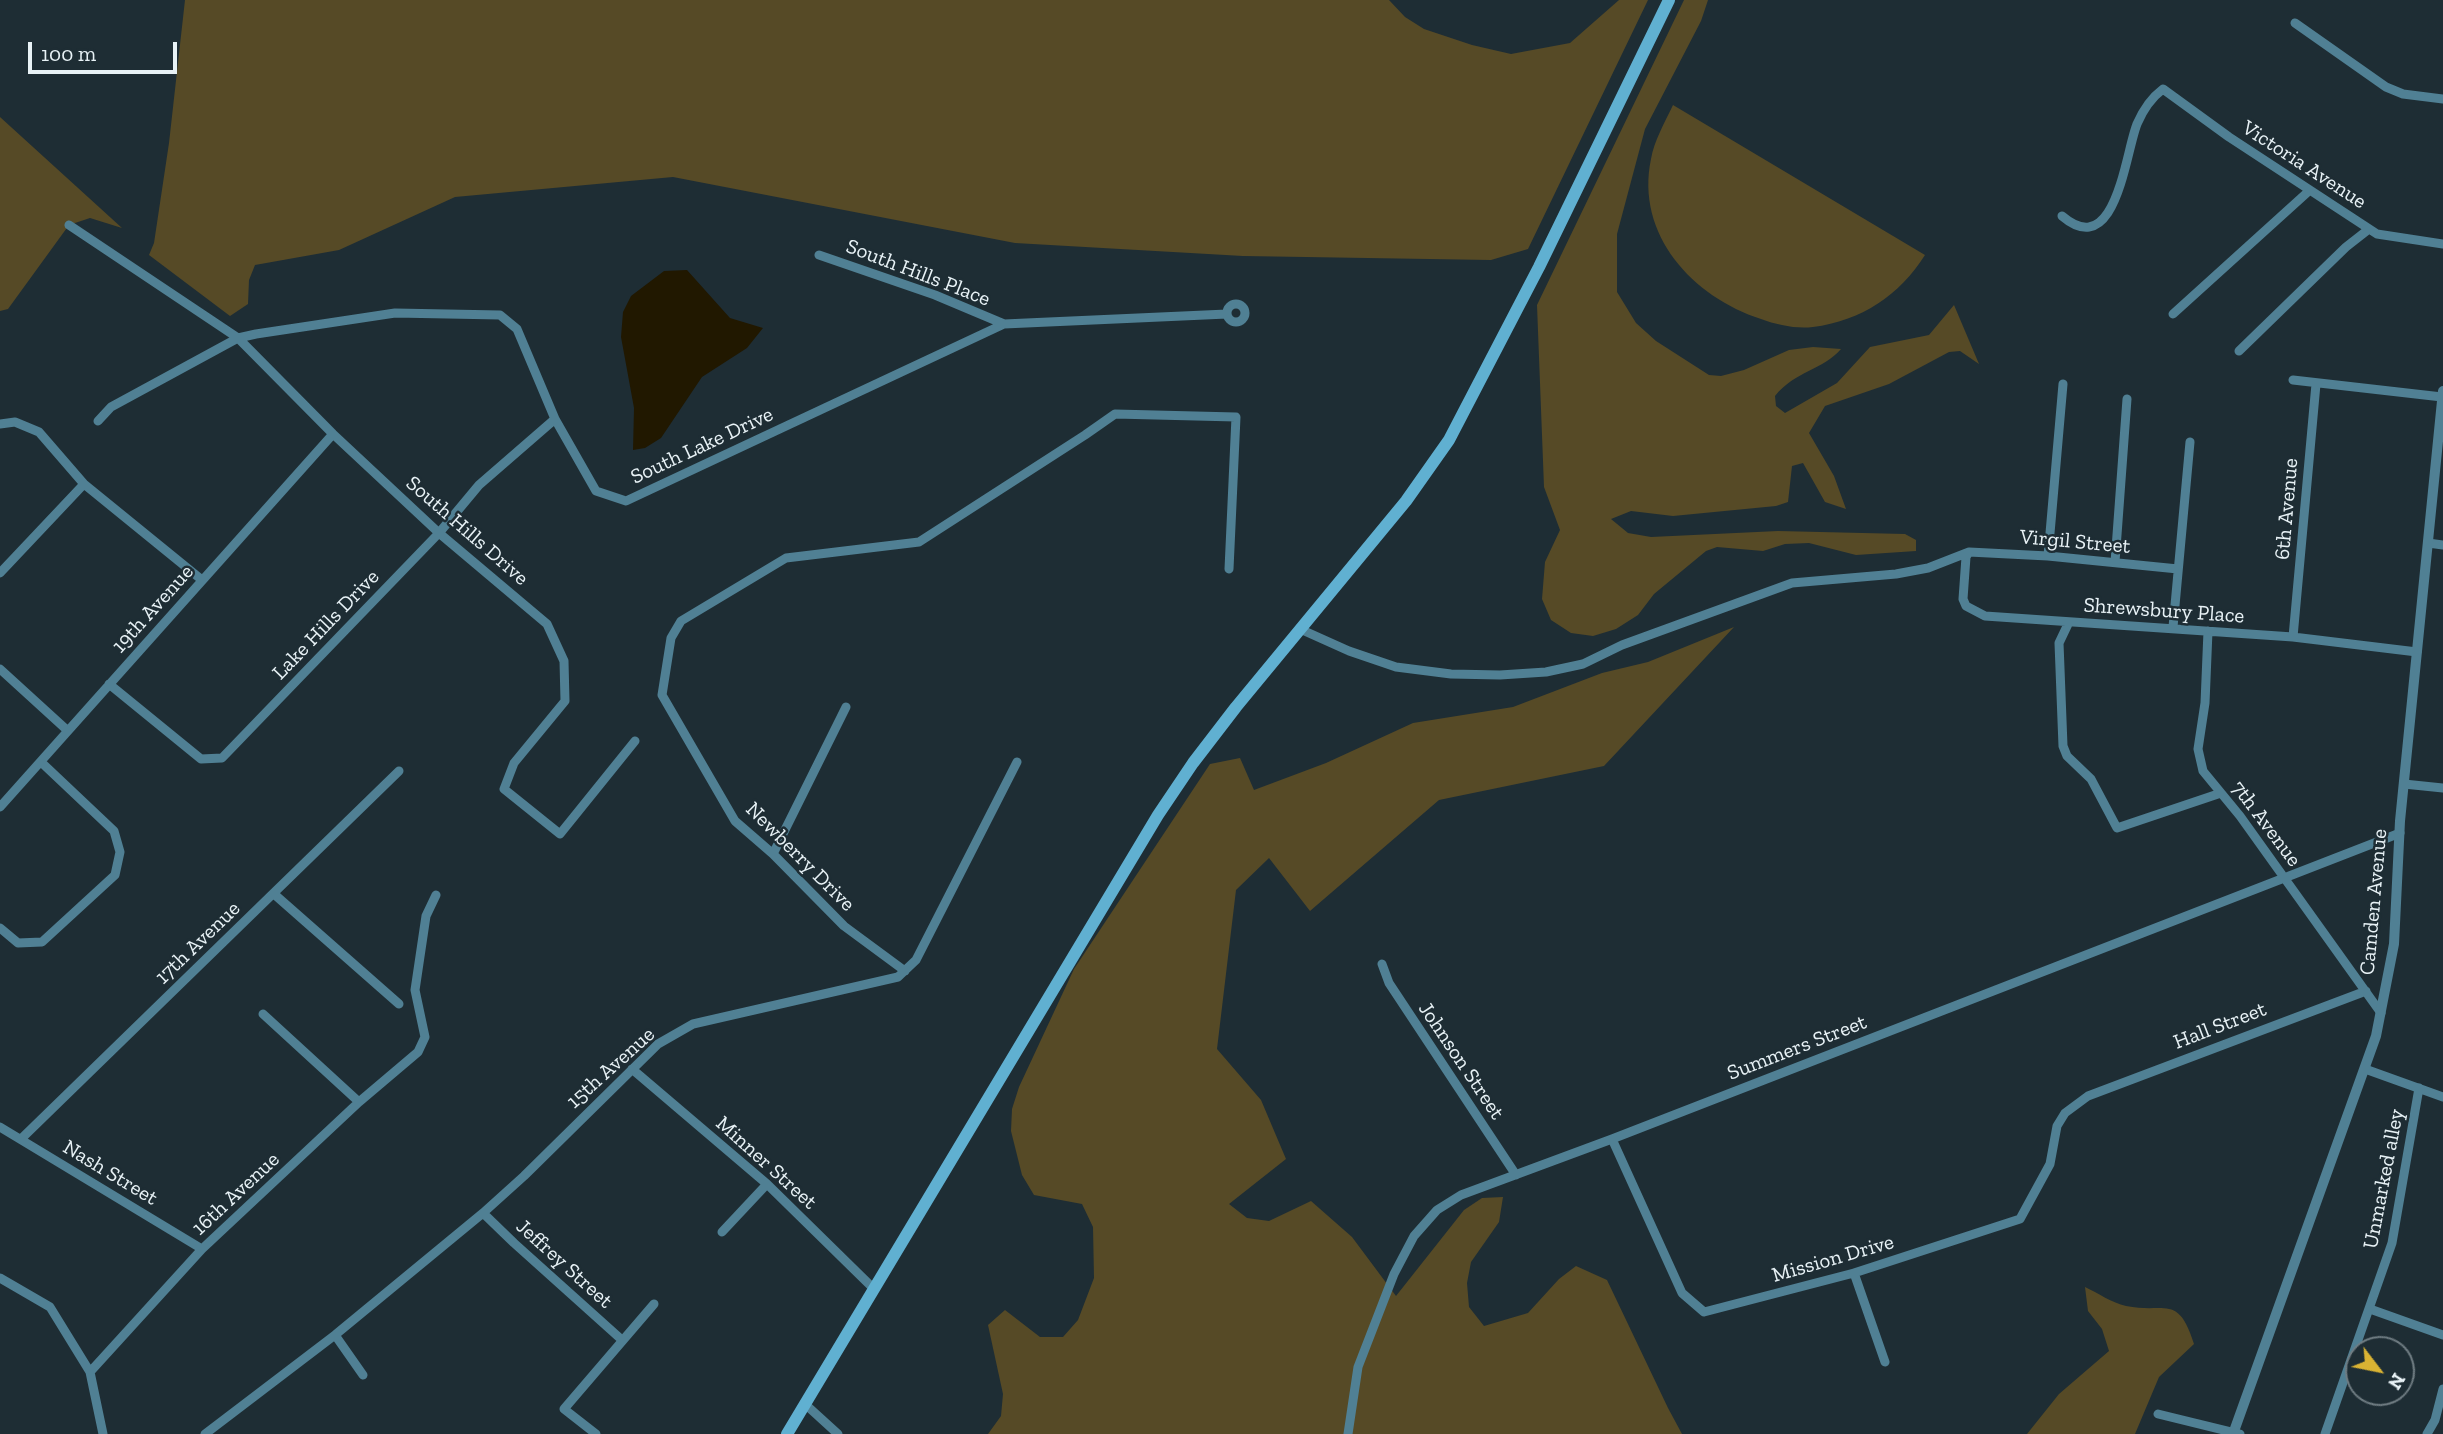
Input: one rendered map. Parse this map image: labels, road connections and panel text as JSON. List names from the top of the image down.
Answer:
{
  "streets": {
    "street": [
      "Victoria Avenue",
      "South Hills Place",
      "South Lake Drive",
      "6th Avenue",
      "South Hills Drive",
      "Virgil Street",
      "19th Avenue",
      "Shrewsbury Place",
      "Lake Hills Drive",
      "7th Avenue",
      "Newberry Drive",
      "Camden Avenue",
      "17th Avenue",
      "Hall Street",
      "Summers Street",
      "Johnson Street",
      "15th Avenue",
      "Minner Street",
      "Nash Street",
      "Unmarked alley",
      "16th Avenue",
      "Mission Drive",
      "Jeffrey Street"
    ]
  },
  "crossings": [
    ["South Hills Place", "South Lake Drive"],
    ["South Lake Drive", "South Hills Drive"],
    ["South Lake Drive", "Lake Hills Drive"],
    ["6th Avenue", "Shrewsbury Place"],
    ["South Hills Drive", "19th Avenue"],
    ["South Hills Drive", "Lake Hills Drive"],
    ["Virgil Street", "Shrewsbury Place"],
    ["19th Avenue", "Lake Hills Drive"],
    ["Shrewsbury Place", "7th Avenue"],
    ["Shrewsbury Place", "Camden Avenue"],
    ["7th Avenue", "Camden Avenue"],
    ["7th Avenue", "Hall Street"],
    ["7th Avenue", "Summers Street"],
    ["Newberry Drive", "15th Avenue"],
    ["Camden Avenue", "Summers Street"],
    ["17th Avenue", "Nash Street"],
    ["Hall Street", "Mission Drive"],
    ["Summers Street", "Johnson Street"],
    ["Summers Street", "Mission Drive"],
    ["15th Avenue", "Minner Street"],
    ["15th Avenue", "Jeffrey Street"],
    ["Nash Street", "16th Avenue"]
  ],
  "scale_bar": "100 m",
  "north": "bottom right"
}
